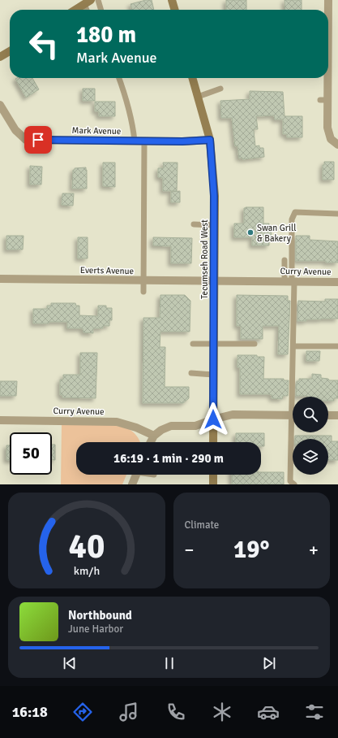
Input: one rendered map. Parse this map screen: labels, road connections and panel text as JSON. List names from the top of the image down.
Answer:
{
  "streets": {
    "main road": ["Tecumseh Road West"],
    "street": ["Mark Avenue", "Everts Avenue", "Curry Avenue"]
  },
  "crossings": [
    ["Mark Avenue", "Tecumseh Road West"],
    ["Tecumseh Road West", "Everts Avenue"],
    ["Tecumseh Road West", "Curry Avenue"],
    ["Everts Avenue", "Curry Avenue"]
  ],
  "places": ["Swan Grill & Bakery"],
  "page": {
    "turn": ["180 m", "Mark Avenue"],
    "limit": "50",
    "trip": "16:19 · 1 min · 290 m",
    "tile": "Climate",
    "heat": ["−", "19°", "+"],
    "song": ["Northbound", "June Harbor"],
    "tabs": "16:18",
    "gauge": ["40", "km/h"]
  }
}
